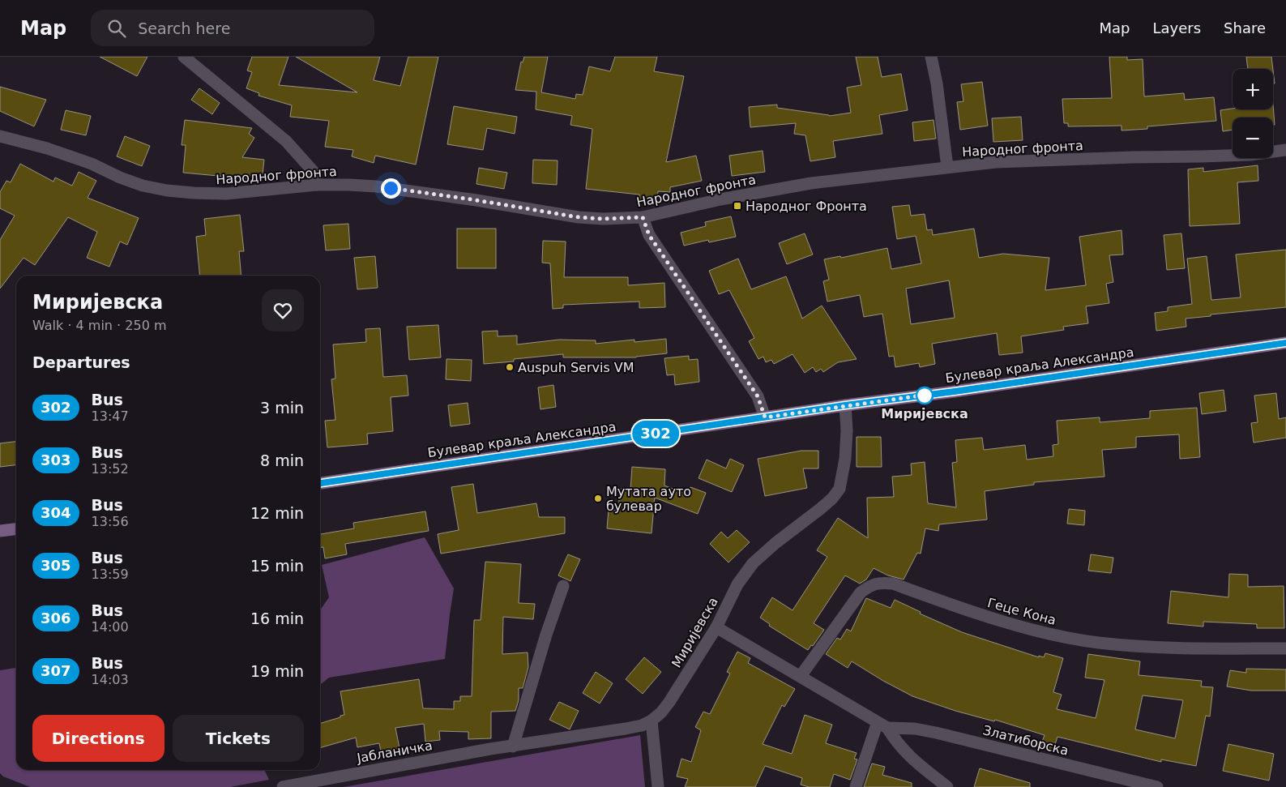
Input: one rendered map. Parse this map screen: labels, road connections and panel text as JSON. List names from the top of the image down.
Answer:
{
  "streets": {
    "main road": ["Булевар краља Александра"],
    "street": [
      "Народног фронта",
      "Геце Кона",
      "Миријевска",
      "Златиборска",
      "Јабланичка"
    ]
  },
  "crossings": [
    ["Булевар краља Александра", "Миријевска"],
    ["Геце Кона", "Златиборска"],
    ["Миријевска", "Златиборска"],
    ["Миријевска", "Јабланичка"]
  ],
  "places": {
    "transit": ["Народног Фронта"],
    "other": ["Auspuh Servis VM", "Миријевска", "Мутата ауто булевар"]
  },
  "lines": ["bus line 302"],
  "page": {
    "header": "Map",
    "search": "Search here",
    "nav": ["Map", "Layers", "Share"],
    "on_map": "302",
    "map_buttons": ["+", "−"],
    "heading": [
      ["Миријевска", "Walk · 4 min · 250 m"],
      "Departures"
    ],
    "list": [
      {
        "mark": "302",
        "name": "Bus",
        "note": "13:47",
        "value": "3 min"
      },
      {
        "mark": "303",
        "name": "Bus",
        "note": "13:52",
        "value": "8 min"
      },
      {
        "mark": "304",
        "name": "Bus",
        "note": "13:56",
        "value": "12 min"
      },
      {
        "mark": "305",
        "name": "Bus",
        "note": "13:59",
        "value": "15 min"
      },
      {
        "mark": "306",
        "name": "Bus",
        "note": "14:00",
        "value": "16 min"
      },
      {
        "mark": "307",
        "name": "Bus",
        "note": "14:03",
        "value": "19 min"
      }
    ],
    "buttons": ["Directions", "Tickets"]
  }
}
